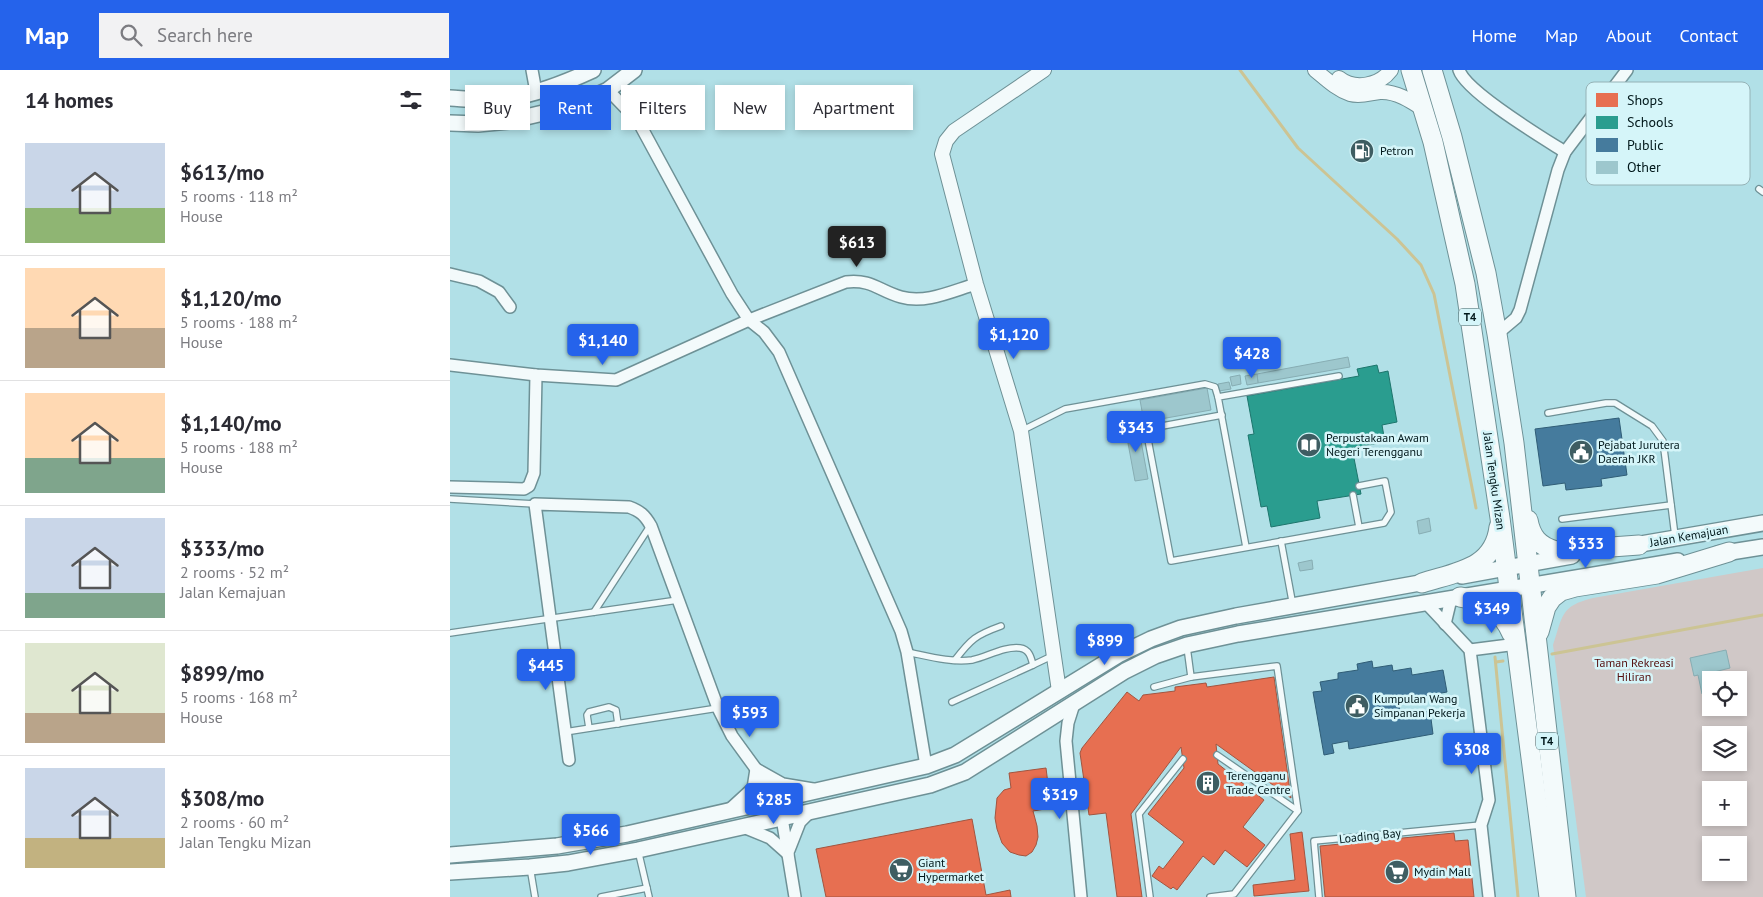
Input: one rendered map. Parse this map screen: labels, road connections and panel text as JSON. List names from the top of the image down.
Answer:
{
  "streets": {
    "highway": ["T4", "Jalan Tengku Mizan"],
    "main road": ["Jalan Kemajuan"],
    "lane": ["Loading Bay"]
  },
  "crossings": [
    ["Jalan Tengku Mizan", "Jalan Kemajuan"]
  ],
  "parks": ["Taman Rekreasi Hiliran"],
  "places": {
    "fuel station": ["Petron"],
    "library": ["Perpustakaan Awam Negeri Terengganu"],
    "public building": ["Pejabat Jurutera Daerah JKR", "Kumpulan Wang Simpanan Pekerja"],
    "building": ["Terengganu Trade Centre"],
    "supermarket": ["Giant Hypermarket", "Mydin Mall"]
  },
  "legend": [
    "Shops",
    "Schools",
    "Public",
    "Other"
  ],
  "page": {
    "header": "Map",
    "search": "Search here",
    "nav": [
      "Home",
      "Map",
      "About",
      "Contact"
    ],
    "heading": "14 homes",
    "chip": [
      "Buy",
      "Rent",
      "Filters",
      "New",
      "Apartment"
    ],
    "list": [
      {
        "name": "$613/mo",
        "note": "5 rooms · 118 m² · House"
      },
      {
        "name": "$1,120/mo",
        "note": "5 rooms · 188 m² · House"
      },
      {
        "name": "$1,140/mo",
        "note": "5 rooms · 188 m² · House"
      },
      {
        "name": "$333/mo",
        "note": "2 rooms · 52 m² · Jalan Kemajuan"
      },
      {
        "name": "$899/mo",
        "note": "5 rooms · 168 m² · House"
      },
      {
        "name": "$308/mo",
        "note": "2 rooms · 60 m² · Jalan Tengku Mizan"
      }
    ],
    "price": [
      "$613",
      "$1,120",
      "$1,140",
      "$428",
      "$343",
      "$333",
      "$349",
      "$899",
      "$445",
      "$593",
      "$308",
      "$319",
      "$285",
      "$566"
    ],
    "map_buttons": ["+", "−"]
  }
}
